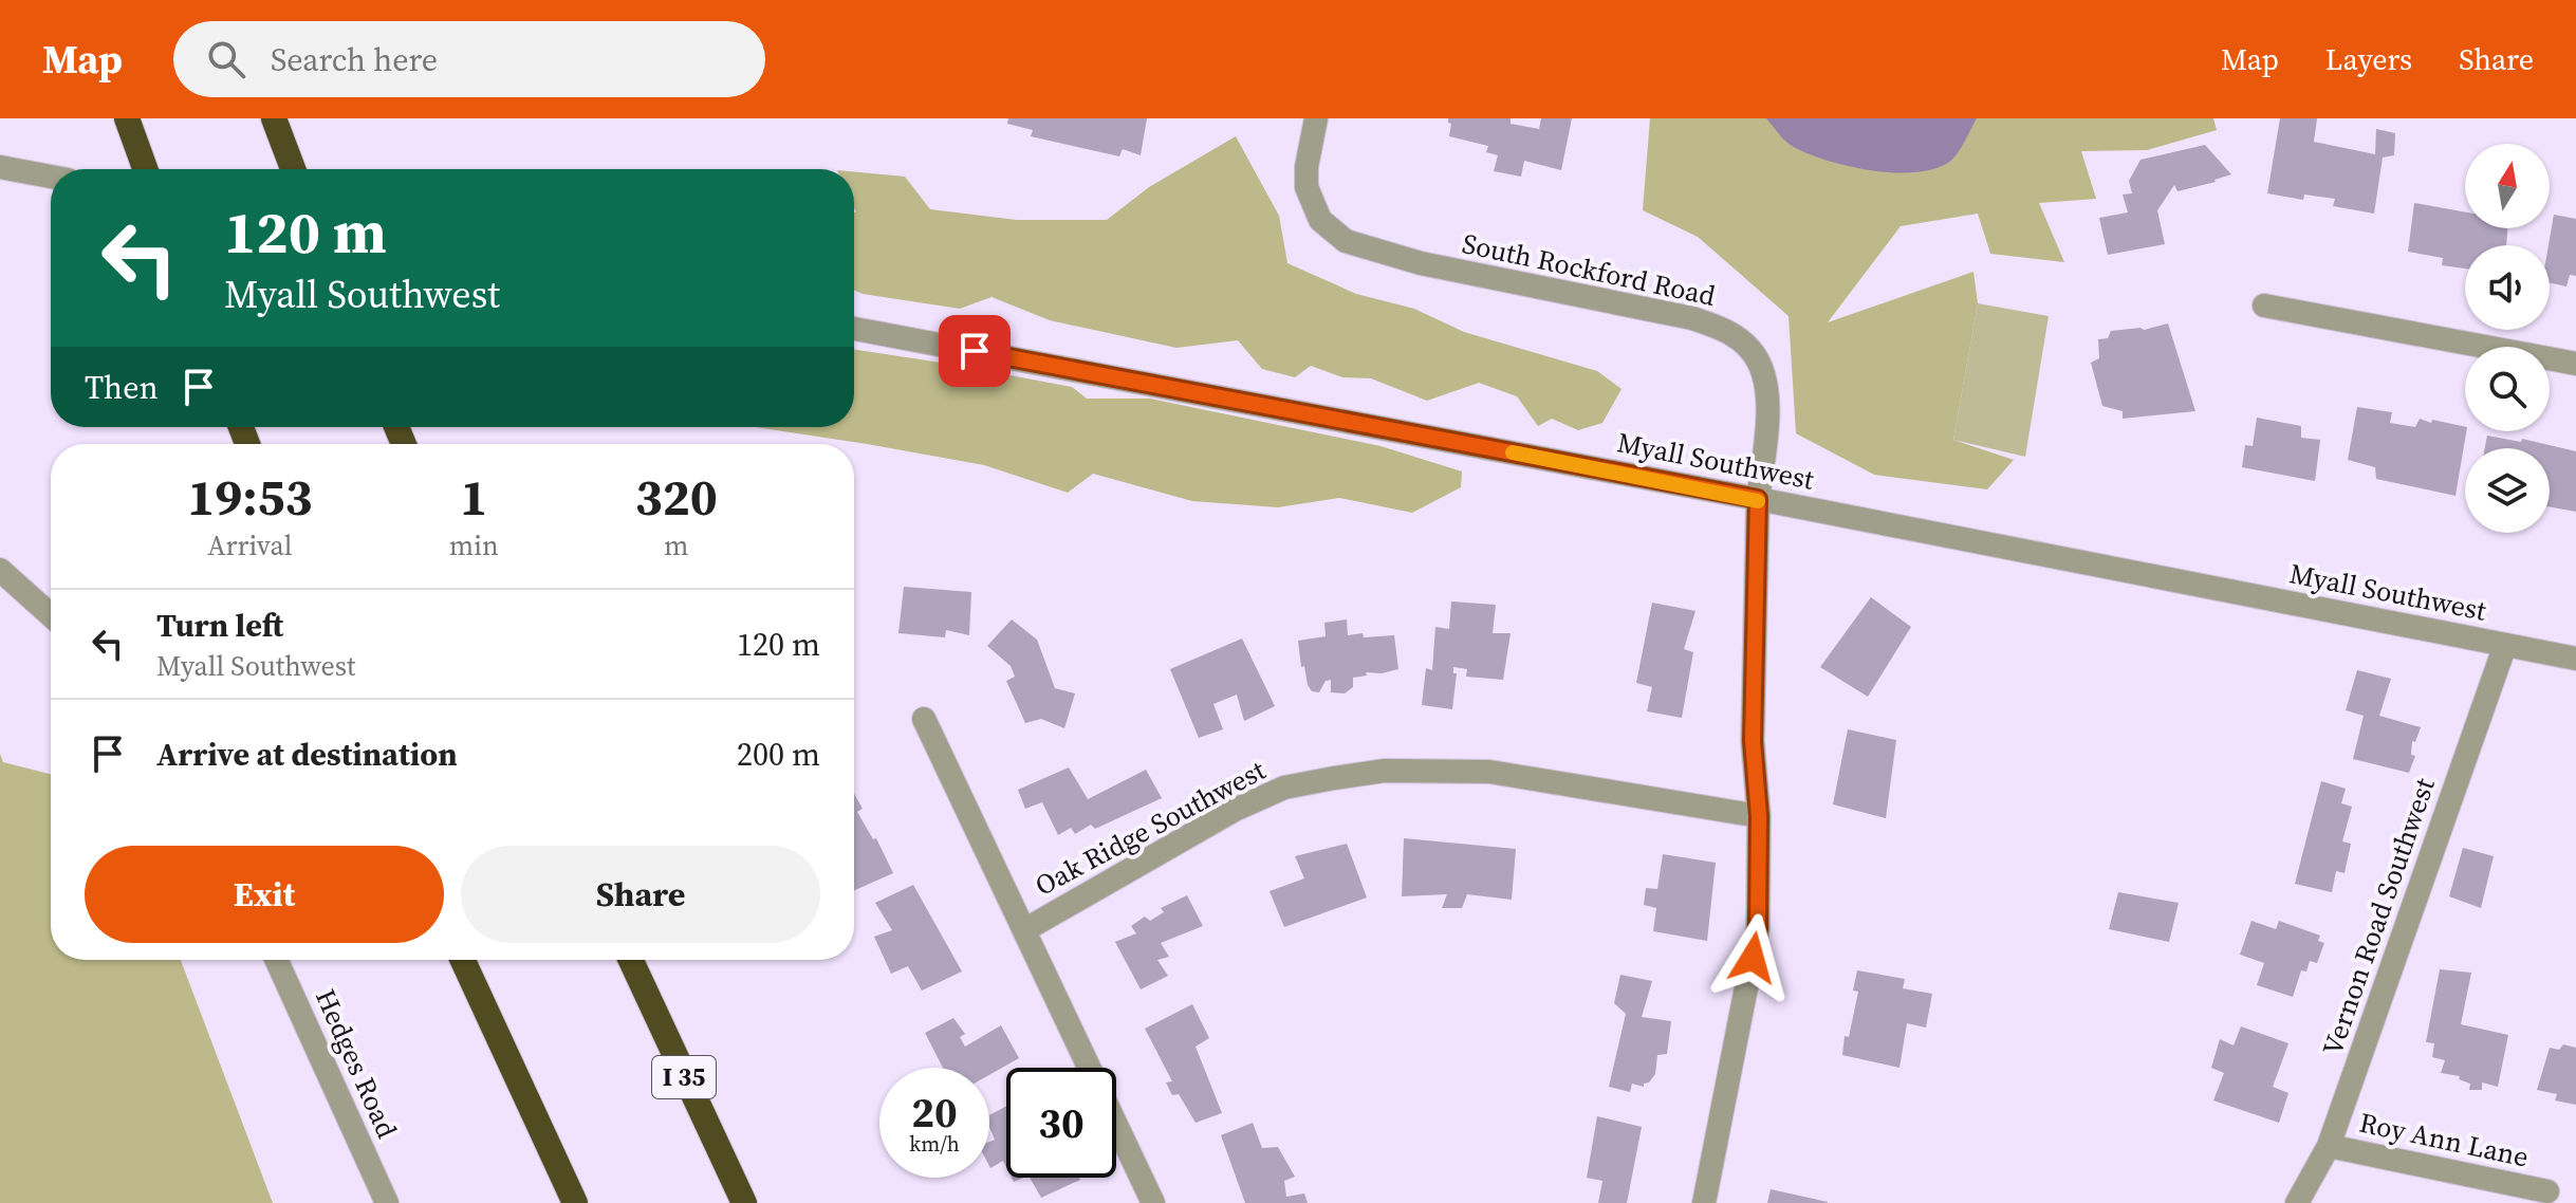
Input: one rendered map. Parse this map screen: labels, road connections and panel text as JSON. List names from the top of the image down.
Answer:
{
  "streets": {
    "highway": ["I 35"],
    "street": [
      "South Rockford Road",
      "Myall Southwest",
      "Oak Ridge Southwest",
      "Vernon Road Southwest",
      "Hedges Road",
      "Roy Ann Lane"
    ]
  },
  "crossings": [
    ["South Rockford Road", "Myall Southwest"],
    ["South Rockford Road", "Oak Ridge Southwest"],
    ["Myall Southwest", "Vernon Road Southwest"],
    ["Vernon Road Southwest", "Roy Ann Lane"]
  ],
  "north": "top",
  "page": {
    "header": "Map",
    "search": "Search here",
    "nav": ["Map", "Layers", "Share"],
    "turn": ["120 m", "Myall Southwest"],
    "then": "Then",
    "eta": [
      "19:53",
      "Arrival",
      "1",
      "min",
      "320",
      "m"
    ],
    "list": [
      {
        "name": "Turn left",
        "note": "Myall Southwest",
        "value": "120 m"
      },
      {
        "name": "Arrive at destination",
        "value": "200 m"
      }
    ],
    "buttons": ["Exit", "Share"],
    "speed": "20 km/h",
    "limit": "30"
  }
}
